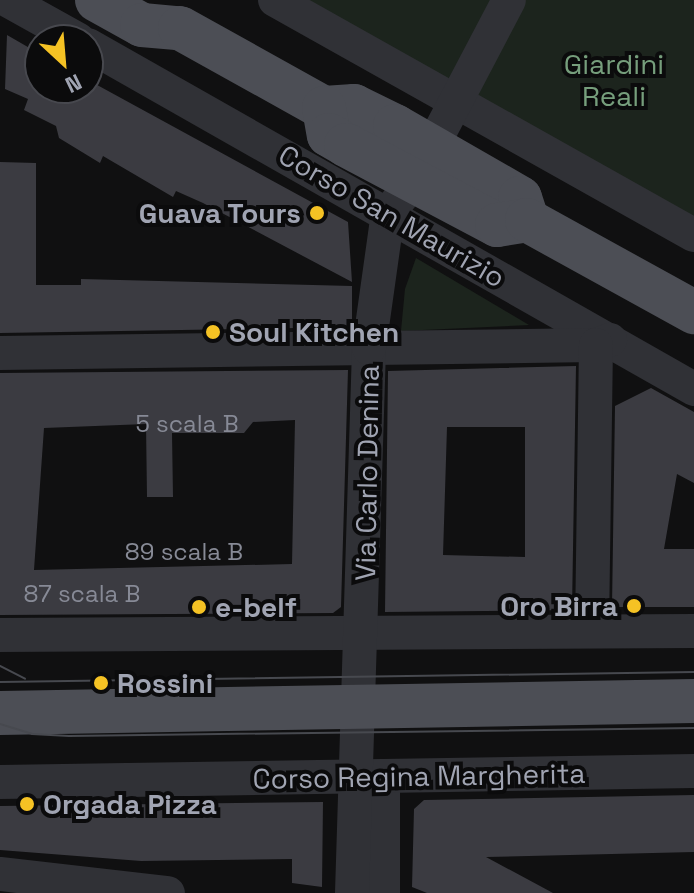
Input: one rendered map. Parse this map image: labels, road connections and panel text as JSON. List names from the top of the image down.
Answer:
{
  "streets": {
    "main road": ["Corso San Maurizio"],
    "street": ["Via Carlo Denina", "Corso Regina Margherita"]
  },
  "crossings": [
    ["Corso San Maurizio", "Via Carlo Denina"],
    ["Via Carlo Denina", "Corso Regina Margherita"]
  ],
  "parks": ["Giardini Reali"],
  "places": [
    "Guava Tours",
    "Soul Kitchen",
    "Oro Birra",
    "e-belf",
    "Rossini",
    "Orgada Pizza"
  ],
  "house_numbers": ["5 scala B", "89 scala B", "87 scala B"],
  "north": "bottom right"
}
